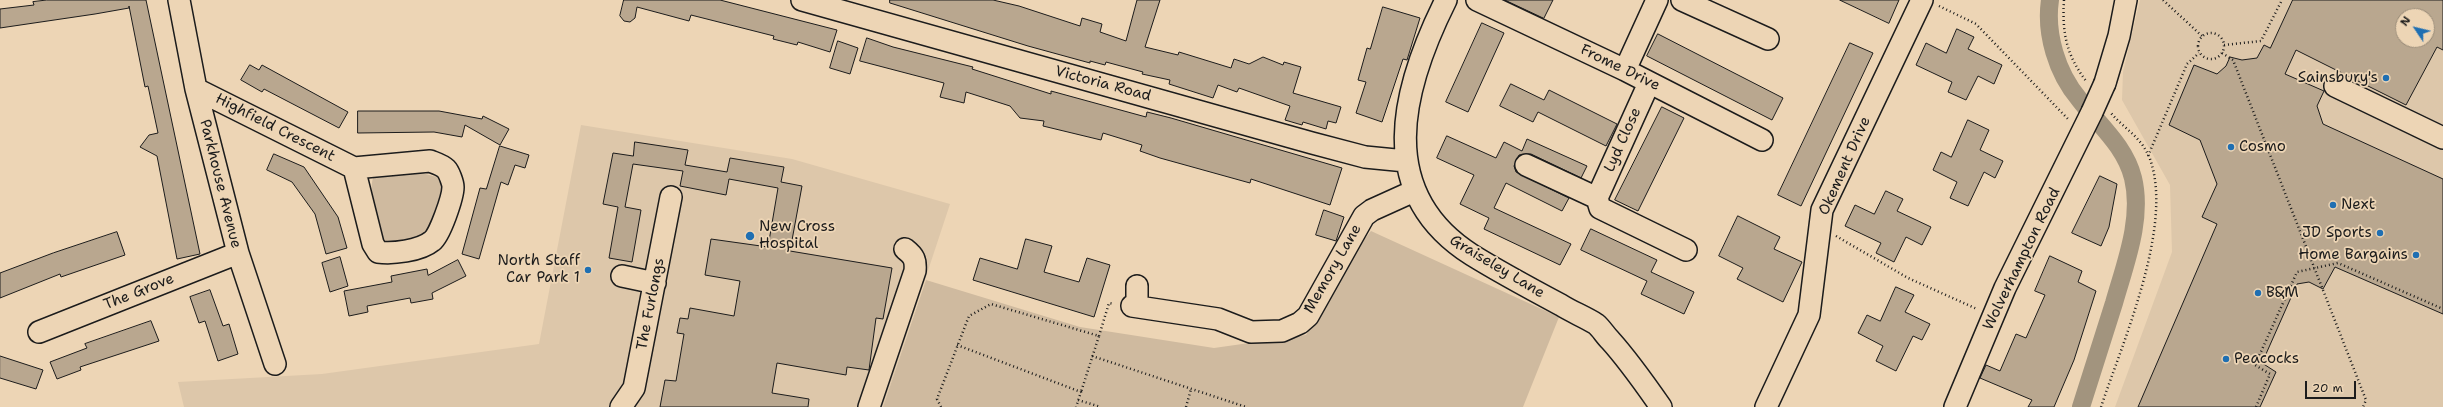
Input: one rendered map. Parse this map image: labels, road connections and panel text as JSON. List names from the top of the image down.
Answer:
{
  "streets": {
    "street": [
      "Frome Drive",
      "Victoria Road",
      "Highfield Crescent",
      "Lyd Close",
      "Okement Drive",
      "Parkhouse Avenue",
      "Wolverhampton Road",
      "Graiseley Lane",
      "Memory Lane",
      "The Grove",
      "The Furlongs"
    ]
  },
  "crossings": [
    ["Frome Drive", "Lyd Close"],
    ["Victoria Road", "Graiseley Lane"],
    ["Highfield Crescent", "Parkhouse Avenue"],
    ["Parkhouse Avenue", "The Grove"],
    ["Graiseley Lane", "Memory Lane"]
  ],
  "places": [
    "Sainsbury's",
    "Cosmo",
    "Next",
    "JD Sports",
    "New Cross Hospital",
    "Home Bargains",
    "North Staff Car Park 1",
    "B&M",
    "Peacocks"
  ],
  "scale_bar": "20 m",
  "north": "top left"
}
